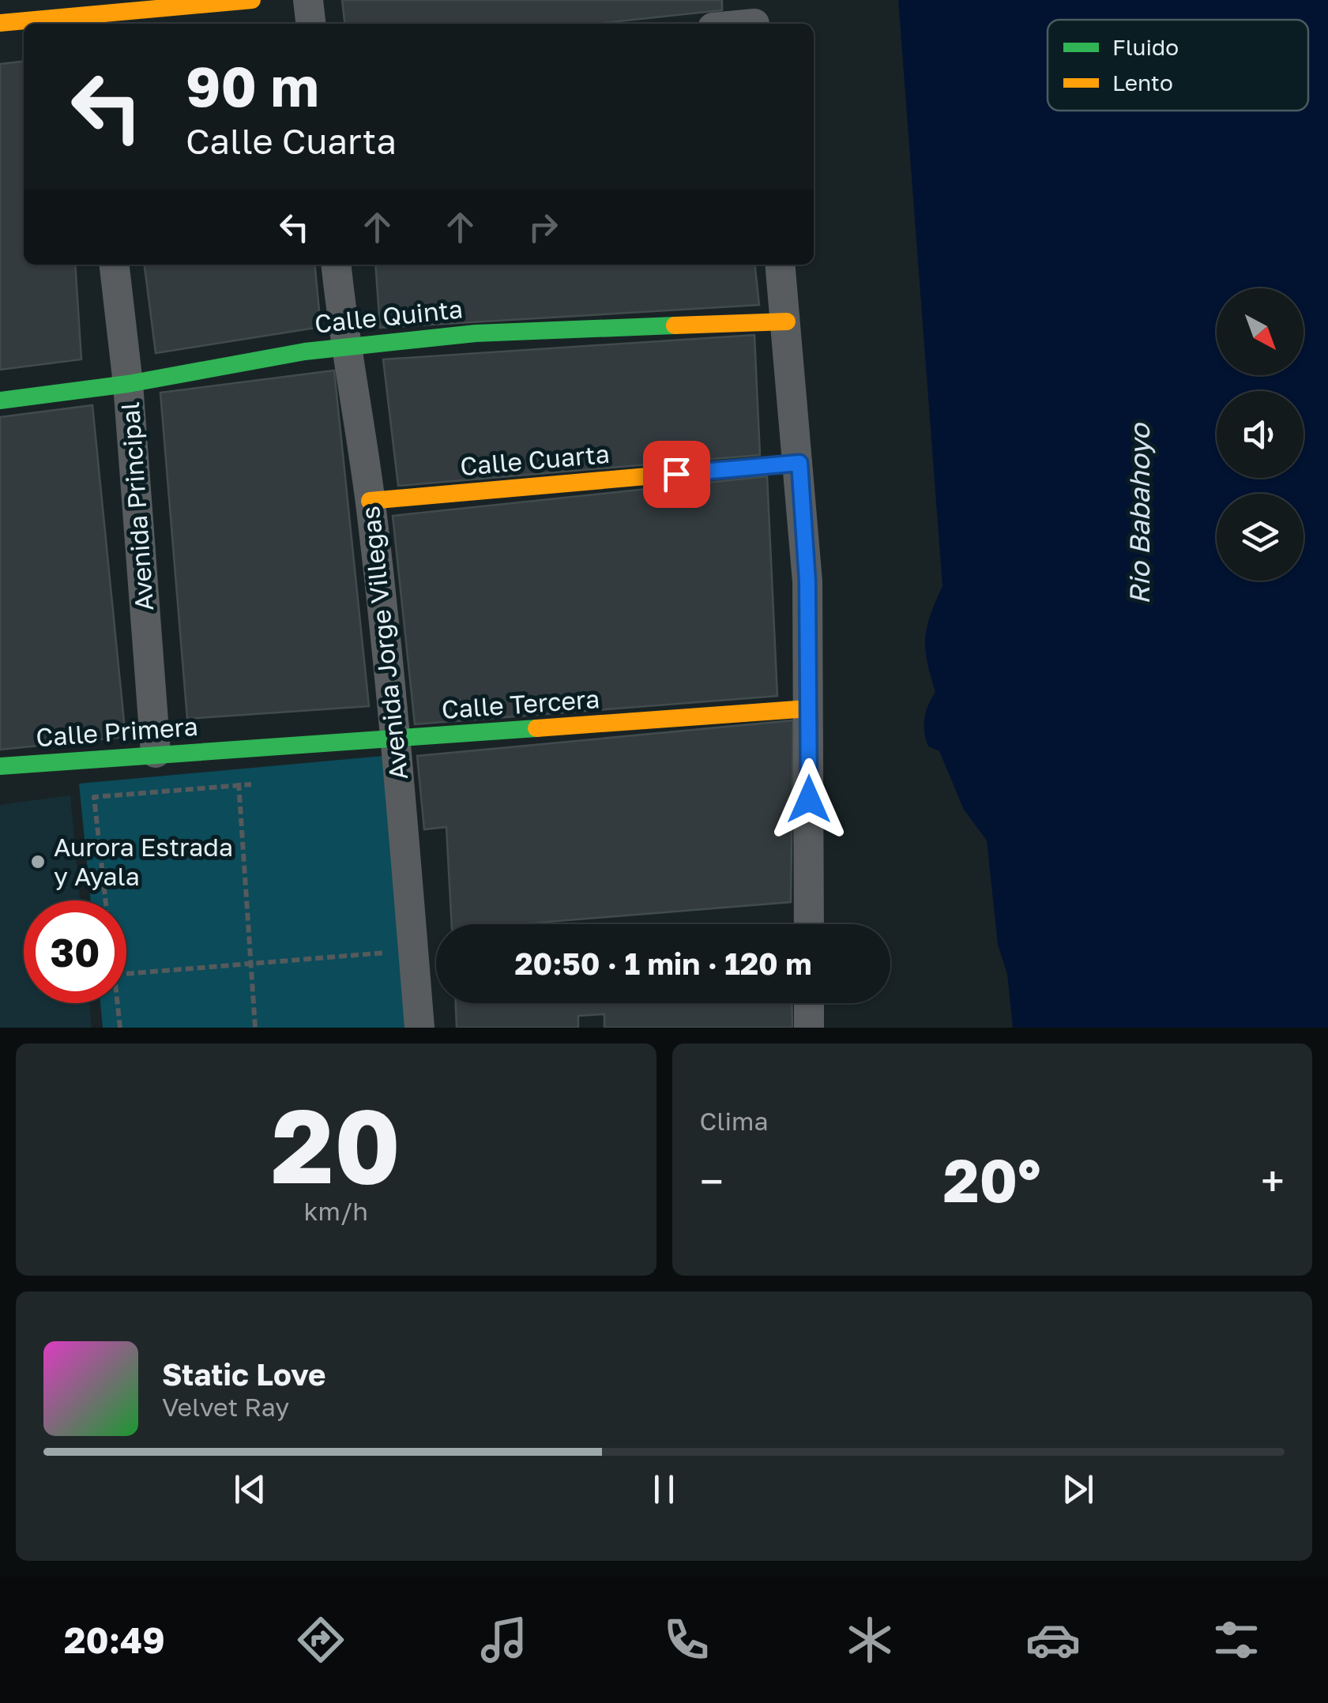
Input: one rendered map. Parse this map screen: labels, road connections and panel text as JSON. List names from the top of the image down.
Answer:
{
  "streets": {
    "street": [
      "Calle Quinta",
      "Calle Cuarta",
      "Avenida Principal",
      "Avenida Jorge Villegas",
      "Calle Tercera",
      "Calle Primera"
    ]
  },
  "crossings": [
    ["Calle Quinta", "Avenida Principal"],
    ["Calle Quinta", "Avenida Jorge Villegas"],
    ["Calle Cuarta", "Avenida Jorge Villegas"],
    ["Avenida Principal", "Calle Primera"],
    ["Avenida Jorge Villegas", "Calle Tercera"],
    ["Calle Tercera", "Calle Primera"]
  ],
  "water": ["Rio Babahoyo"],
  "places": ["Aurora Estrada y Ayala"],
  "legend": ["Fluido", "Lento"],
  "north": "bottom right",
  "page": {
    "turn": ["90 m", "Calle Cuarta"],
    "limit": "30",
    "trip": "20:50 · 1 min · 120 m",
    "tile": [
      ["20", "km/h"],
      "Clima"
    ],
    "heat": ["−", "20°", "+"],
    "song": ["Static Love", "Velvet Ray"],
    "tabs": "20:49"
  }
}
